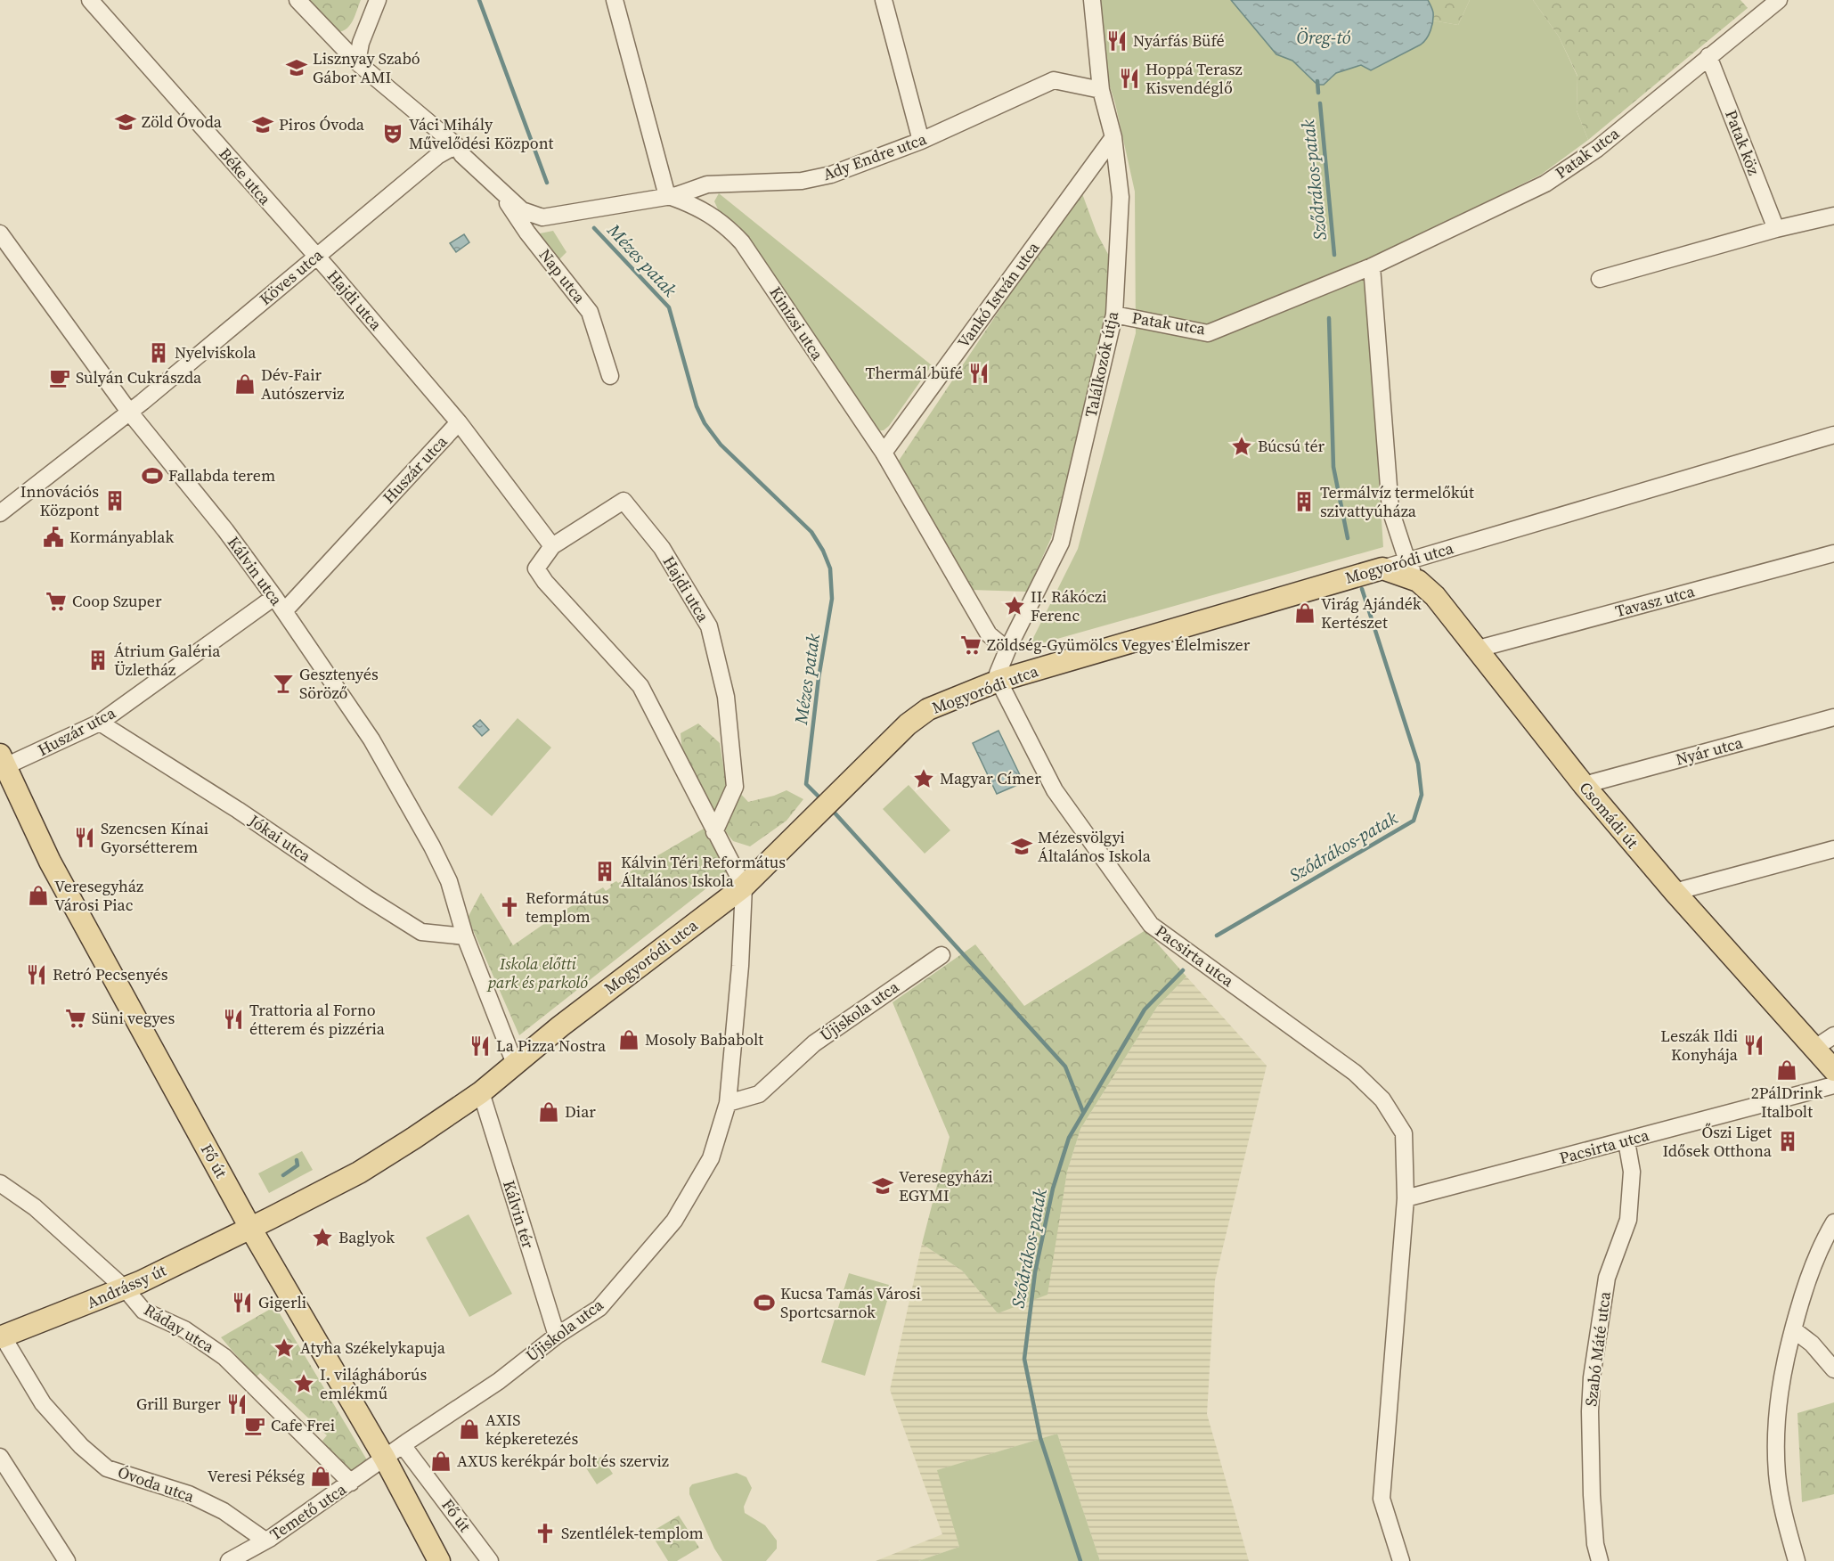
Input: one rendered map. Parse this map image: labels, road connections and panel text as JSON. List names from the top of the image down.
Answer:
{
  "streets": {
    "main road": [
      "Mogyoródi utca",
      "Csomádi út",
      "Fő út",
      "Andrássy út"
    ],
    "street": [
      "Patak köz",
      "Patak utca",
      "Ady Endre utca",
      "Béke utca",
      "Nap utca",
      "Köves utca",
      "Vankó István utca",
      "Hajdi utca",
      "Kinizsi utca",
      "Találkozók útja",
      "Huszár utca",
      "Kálvin utca",
      "Tavasz utca",
      "Nyár utca",
      "Jókai utca",
      "Pacsirta utca",
      "Újiskola utca",
      "Kálvin tér",
      "Ráday utca",
      "Szabó Máté utca",
      "Óvoda utca",
      "Temető utca"
    ]
  },
  "crossings": [
    ["Patak köz", "Patak utca"],
    ["Patak utca", "Találkozók útja"],
    ["Ady Endre utca", "Nap utca"],
    ["Ady Endre utca", "Kinizsi utca"],
    ["Ady Endre utca", "Találkozók útja"],
    ["Béke utca", "Köves utca"],
    ["Béke utca", "Hajdi utca"],
    ["Nap utca", "Köves utca"],
    ["Köves utca", "Hajdi utca"],
    ["Köves utca", "Kálvin utca"],
    ["Vankó István utca", "Kinizsi utca"],
    ["Vankó István utca", "Találkozók útja"],
    ["Hajdi utca", "Huszár utca"],
    ["Hajdi utca", "Mogyoródi utca"],
    ["Hajdi utca", "Újiskola utca"],
    ["Kinizsi utca", "Találkozók útja"],
    ["Találkozók útja", "Mogyoródi utca"],
    ["Találkozók útja", "Pacsirta utca"],
    ["Huszár utca", "Kálvin utca"],
    ["Huszár utca", "Jókai utca"],
    ["Huszár utca", "Fő út"],
    ["Mogyoródi utca", "Csomádi út"],
    ["Mogyoródi utca", "Pacsirta utca"],
    ["Mogyoródi utca", "Újiskola utca"],
    ["Mogyoródi utca", "Fő út"],
    ["Mogyoródi utca", "Kálvin tér"],
    ["Mogyoródi utca", "Andrássy út"],
    ["Kálvin utca", "Jókai utca"],
    ["Tavasz utca", "Csomádi út"],
    ["Nyár utca", "Csomádi út"],
    ["Pacsirta utca", "Szabó Máté utca"],
    ["Újiskola utca", "Fő út"],
    ["Újiskola utca", "Kálvin tér"],
    ["Újiskola utca", "Temető utca"],
    ["Fő út", "Andrássy út"],
    ["Fő út", "Temető utca"],
    ["Andrássy út", "Ráday utca"],
    ["Andrássy út", "Óvoda utca"],
    ["Ráday utca", "Temető utca"],
    ["Óvoda utca", "Temető utca"]
  ],
  "water": ["Öreg-tó", "Sződrákos-patak", "Mézes patak"],
  "parks": ["Iskola előtti park és parkoló"],
  "places": {
    "restaurant": [
      "Nyárfás Büfé",
      "Hoppá Terasz Kisvendéglő",
      "Thermál büfé",
      "Szencsen Kínai Gyorsétterem",
      "Retró Pecsenyés",
      "Trattoria al Forno étterem és pizzéria",
      "Leszák Ildi Konyhája",
      "La Pizza Nostra",
      "Gigerli",
      "Grill Burger"
    ],
    "school or university": [
      "Lisznyay Szabó Gábor AMI",
      "Zöld Óvoda",
      "Piros Óvoda",
      "Mézesvölgyi Általános Iskola",
      "Veresegyházi EGYMI"
    ],
    "theatre": ["Váci Mihály Művelődési Központ"],
    "building": [
      "Nyelviskola",
      "Innovációs Központ",
      "Termálvíz termelőkút szivattyúháza",
      "Átrium Galéria Üzletház",
      "Kálvin Téri Református Általános Iskola",
      "Őszi Liget Idősek Otthona"
    ],
    "cafe": ["Sulyán Cukrászda", "Cafe Frei"],
    "shop": [
      "Dév-Fair Autószerviz",
      "Virág Ajándék Kertészet",
      "Veresegyház Városi Piac",
      "Mosoly Bababolt",
      "2PálDrink Italbolt",
      "Diar",
      "AXIS képkeretezés",
      "AXUS kerékpár bolt és szerviz",
      "Veresi Pékség"
    ],
    "place": [
      "Búcsú tér",
      "II. Rákóczi Ferenc",
      "Magyar Címer",
      "Baglyok",
      "Atyha Székelykapuja",
      "I. világháborús emlékmű"
    ],
    "sports": ["Fallabda terem", "Kucsa Tamás Városi Sportcsarnok"],
    "public building": ["Kormányablak"],
    "supermarket": ["Coop Szuper", "Zöldség-Gyümölcs Vegyes Élelmiszer", "Süni vegyes"],
    "bar": ["Gesztenyés Söröző"],
    "church": ["Református templom", "Szentlélek-templom"]
  }
}
